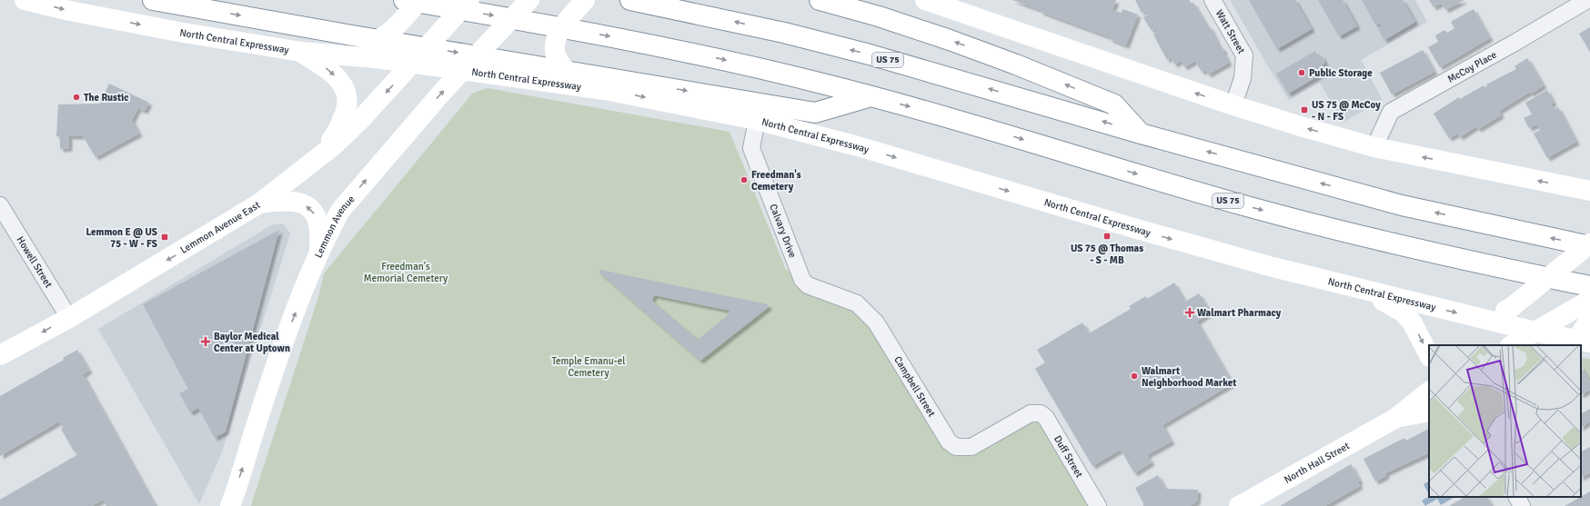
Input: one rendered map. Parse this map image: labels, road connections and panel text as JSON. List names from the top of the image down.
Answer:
{
  "streets": {
    "main road": [
      "North Central Expressway",
      "US 75",
      "Lemmon Avenue East",
      "Lemmon Avenue",
      "North Hall Street"
    ],
    "street": [
      "Watt Street",
      "McCoy Place",
      "Calvary Drive",
      "Howell Street",
      "Campbell Street",
      "Duff Street"
    ]
  },
  "crossings": [
    ["North Central Expressway", "Lemmon Avenue East"],
    ["North Central Expressway", "Lemmon Avenue"],
    ["North Central Expressway", "Calvary Drive"],
    ["Lemmon Avenue East", "Howell Street"],
    ["Calvary Drive", "Campbell Street"],
    ["Campbell Street", "Duff Street"]
  ],
  "one_way": ["Lemmon Avenue East", "Lemmon Avenue"],
  "parks": ["Freedman's Memorial Cemetery", "Temple Emanu-el Cemetery"],
  "places": {
    "other": [
      "Public Storage",
      "The Rustic",
      "Freedman's Cemetery",
      "Walmart Neighborhood Market"
    ],
    "transit": ["US 75 @ McCoy - N - FS", "US 75 @ Thomas - S - MB", "Lemmon E @ US 75 - W - FS"],
    "health": ["Walmart Pharmacy", "Baylor Medical Center at Uptown"]
  }
}
